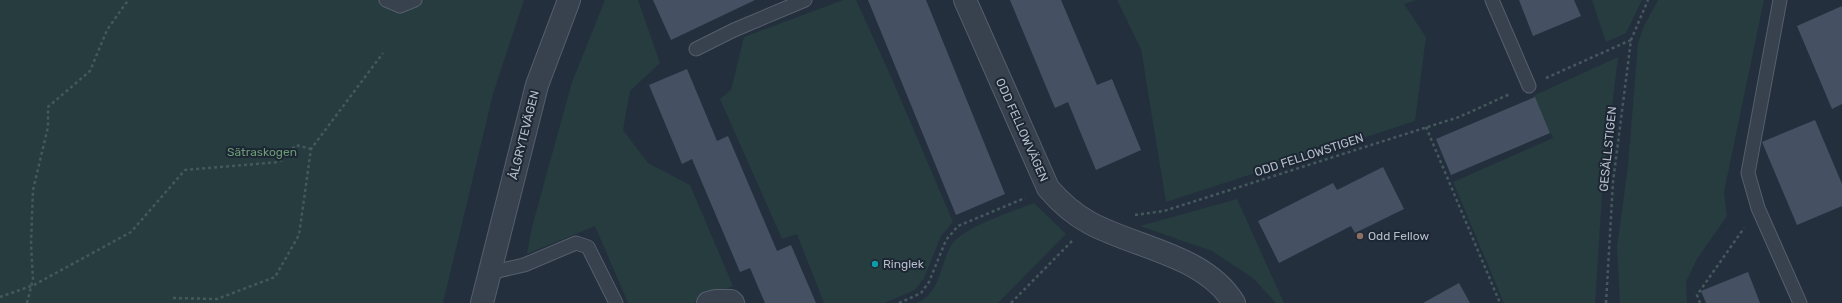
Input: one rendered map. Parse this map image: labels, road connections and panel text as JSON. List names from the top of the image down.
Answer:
{
  "streets": {
    "street": ["ODD FELLOWVÄGEN", "ÅLGRYTEVÄGEN"],
    "path": ["GESÄLLSTIGEN", "ODD FELLOWSTIGEN"]
  },
  "crossings": [
    ["GESÄLLSTIGEN", "ODD FELLOWSTIGEN"]
  ],
  "parks": ["Sätraskogen"],
  "places": ["Odd Fellow", "Ringlek"]
}
